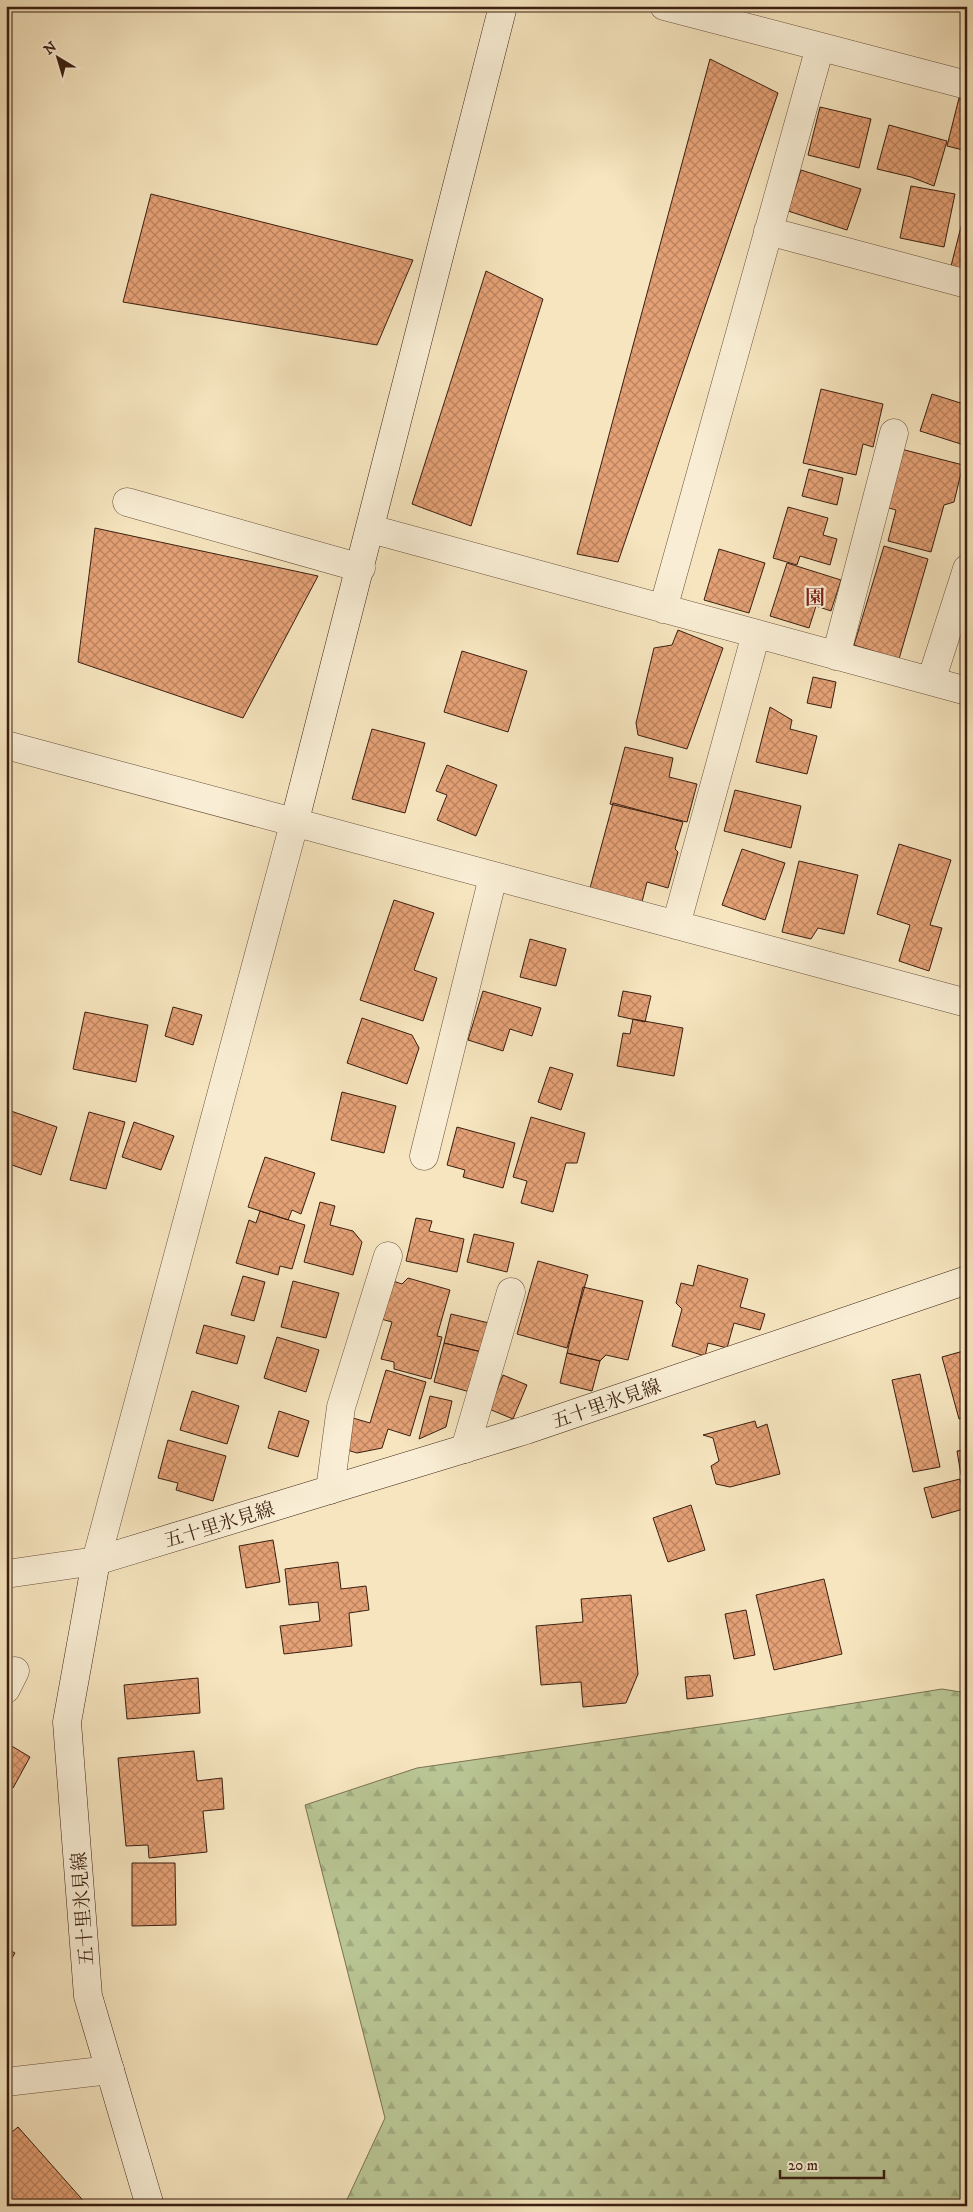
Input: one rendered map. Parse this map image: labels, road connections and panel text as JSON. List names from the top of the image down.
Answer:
{
  "streets": {
    "street": ["五十里氷見線"]
  },
  "districts": ["園"],
  "scale_bar": "20 m",
  "north": "top left"
}
